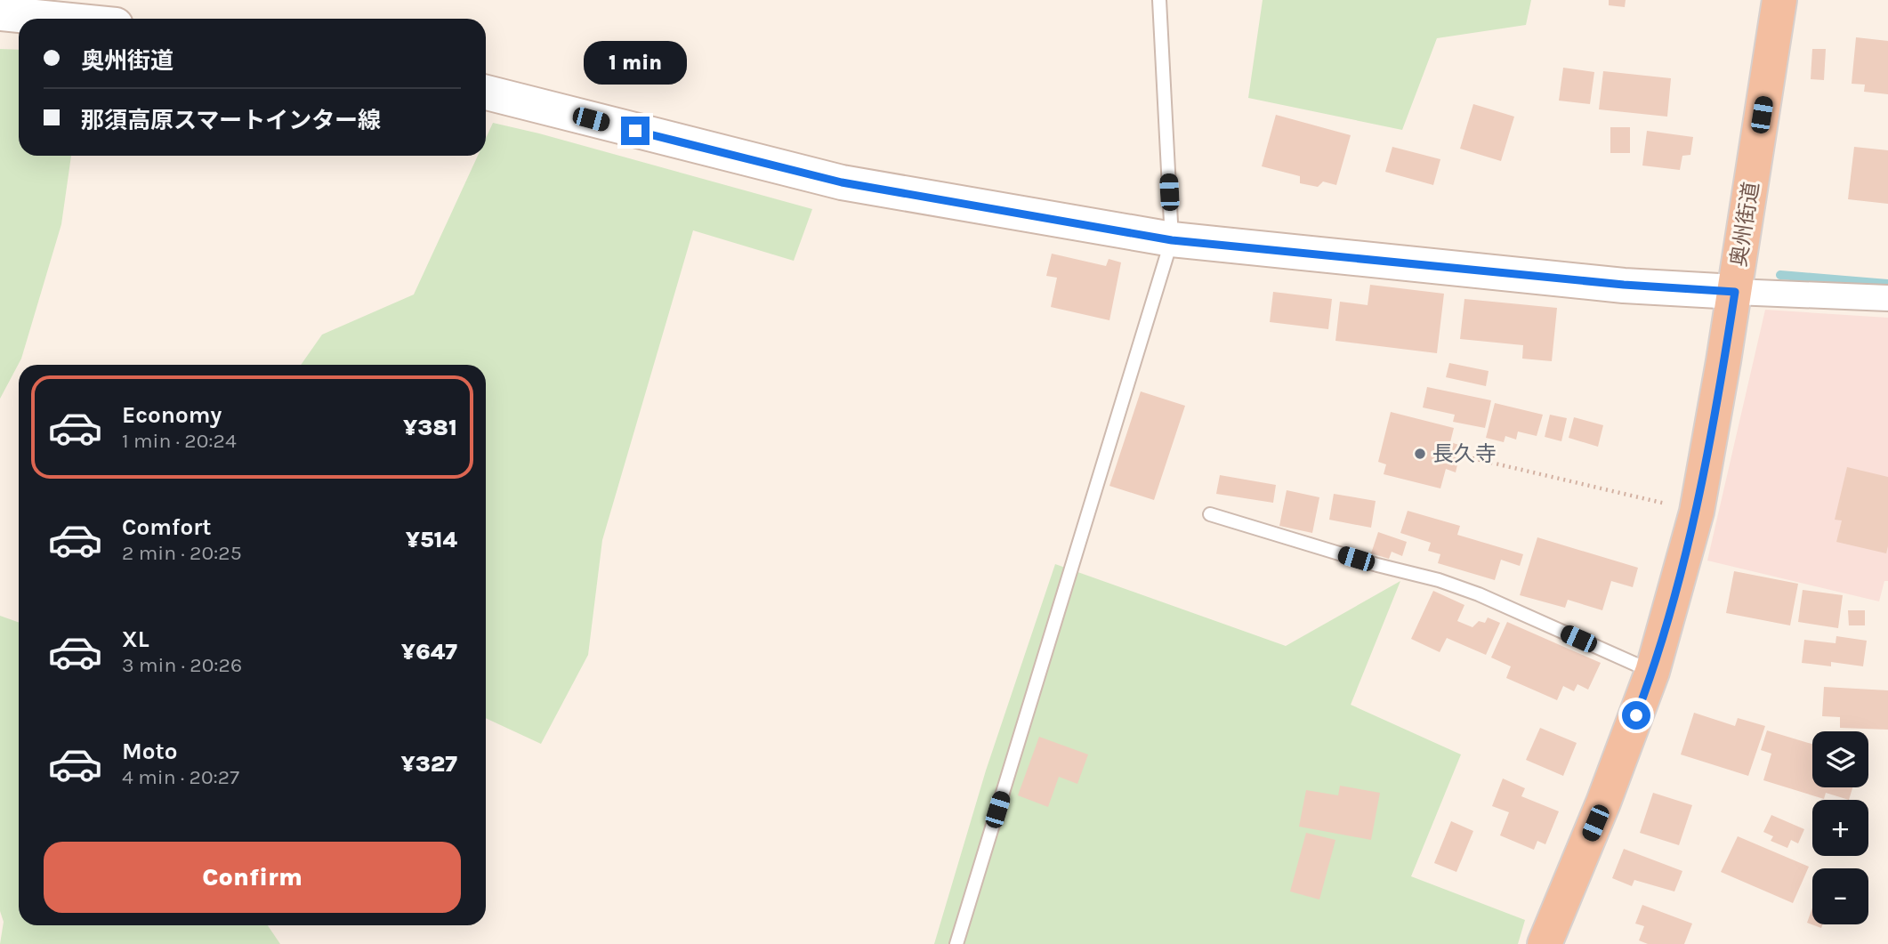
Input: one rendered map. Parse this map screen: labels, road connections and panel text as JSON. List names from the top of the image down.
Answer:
{
  "streets": {
    "highway": ["奥州街道"]
  },
  "places": ["長久寺"],
  "page": {
    "banner": ["奥州街道", "那須高原スマートインター線"],
    "bubble": "1 min",
    "list": [
      {
        "name": "Economy",
        "note": "1 min · 20:24",
        "value": "¥381"
      },
      {
        "name": "Comfort",
        "note": "2 min · 20:25",
        "value": "¥514"
      },
      {
        "name": "XL",
        "note": "3 min · 20:26",
        "value": "¥647"
      },
      {
        "name": "Moto",
        "note": "4 min · 20:27",
        "value": "¥327"
      }
    ],
    "map_buttons": ["+", "−"],
    "buttons": "Confirm"
  }
}
